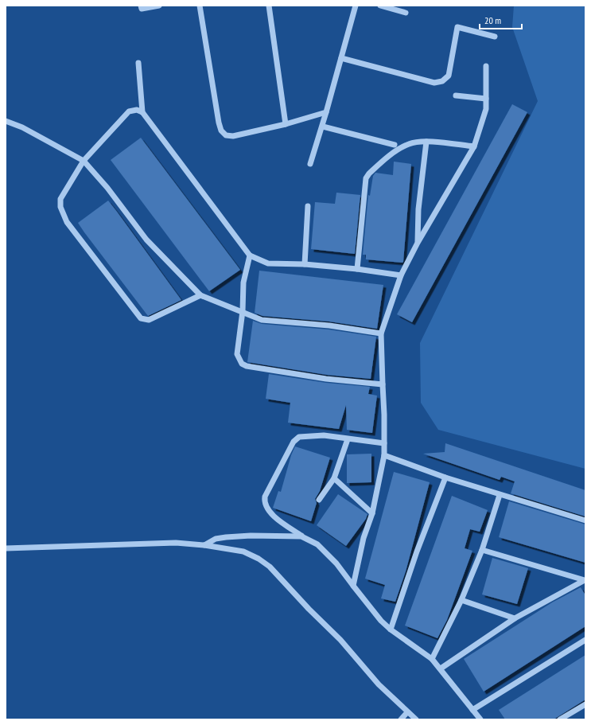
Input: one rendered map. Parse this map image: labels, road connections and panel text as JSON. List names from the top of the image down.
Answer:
{
  "scale_bar": "20 m"
}
